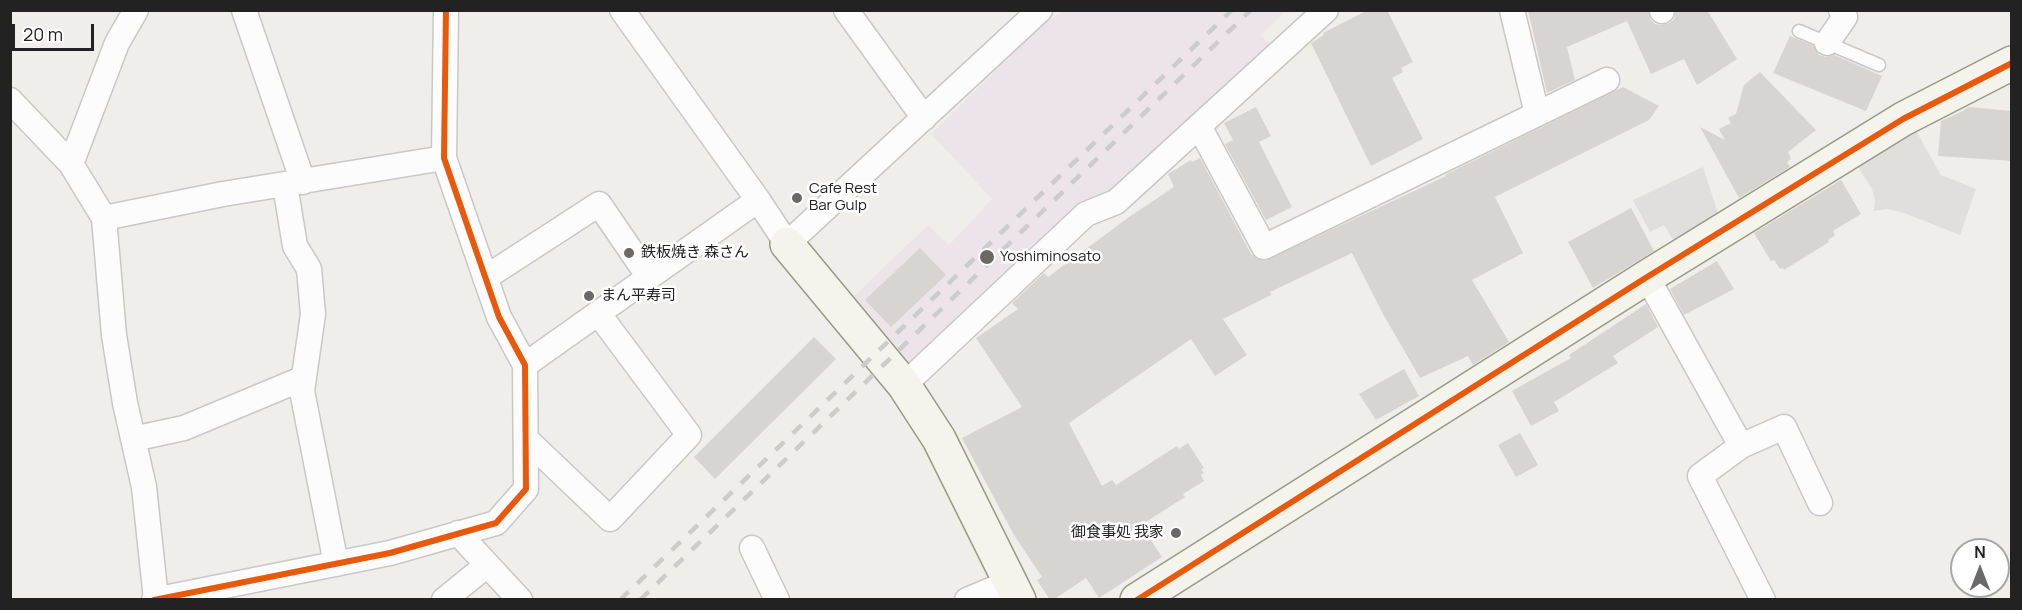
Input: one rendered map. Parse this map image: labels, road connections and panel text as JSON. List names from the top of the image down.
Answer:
{
  "places": [
    "Cafe Rest Bar Gulp",
    "鉄板焼き 森さん",
    "Yoshiminosato",
    "まん平寿司",
    "御食事処 我家"
  ],
  "scale_bar": "20 m",
  "north": "top"
}
